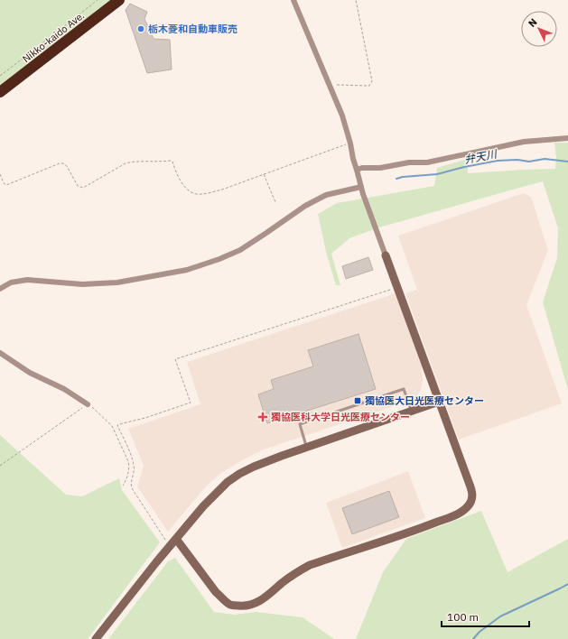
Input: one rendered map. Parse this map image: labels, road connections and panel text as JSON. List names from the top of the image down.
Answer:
{
  "streets": {
    "highway": ["Nikko-kaido Ave."]
  },
  "water": ["弁天川"],
  "places": {
    "other": ["栃木菱和自動車販売"],
    "transit": ["獨協医大日光医療センター"],
    "health": ["獨協医科大学日光医療センター"]
  },
  "scale_bar": "100 m",
  "north": "top left"
}
